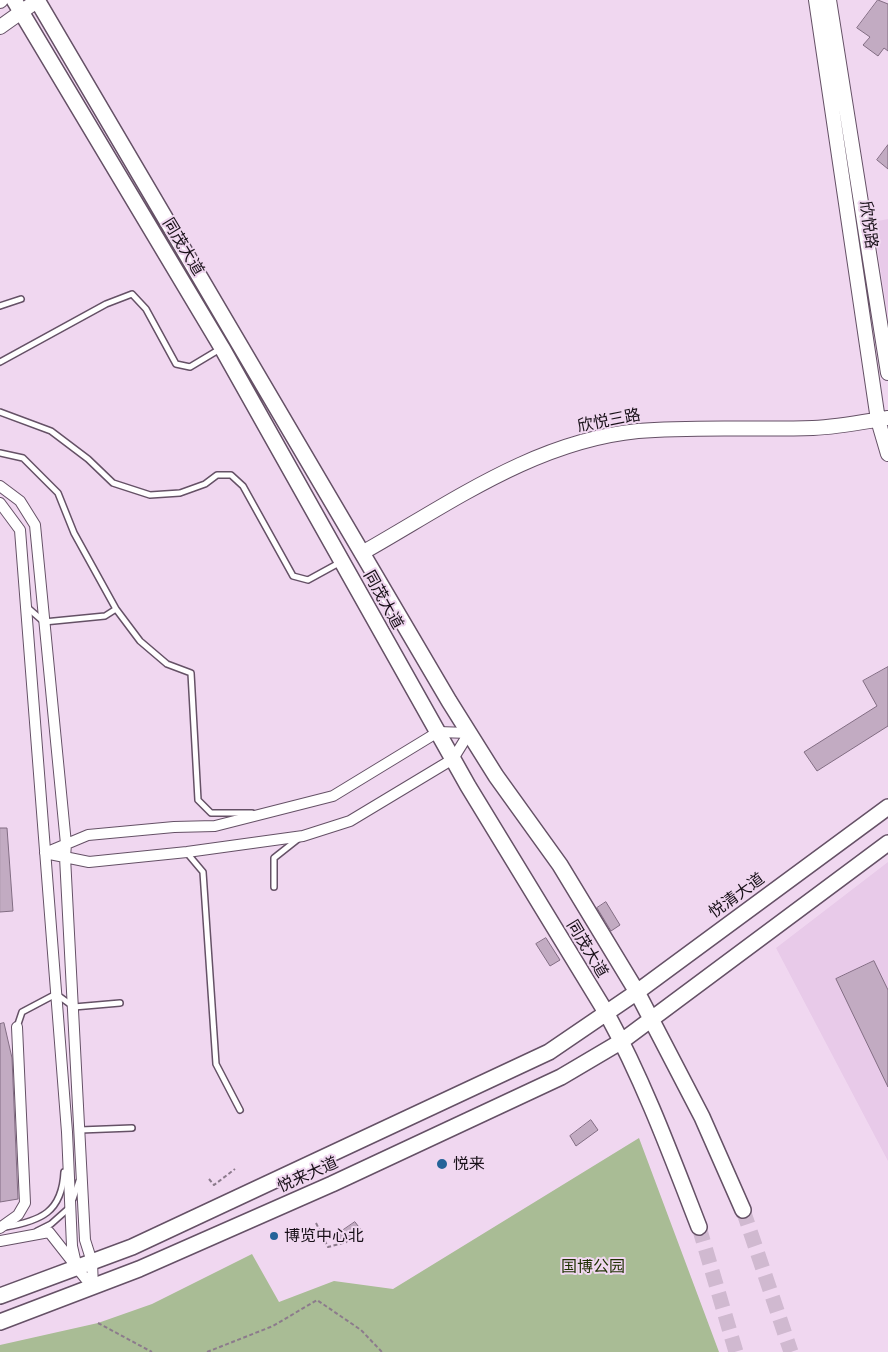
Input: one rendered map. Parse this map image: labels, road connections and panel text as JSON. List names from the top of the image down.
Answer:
{
  "streets": {
    "main road": [
      "欣悦路",
      "同茂大道",
      "欣悦三路",
      "悦清大道",
      "悦来大道"
    ]
  },
  "crossings": [
    ["欣悦路", "欣悦三路"],
    ["同茂大道", "欣悦三路"],
    ["同茂大道", "悦清大道"],
    ["同茂大道", "悦来大道"],
    ["悦清大道", "悦来大道"]
  ],
  "parks": ["国博公园"],
  "places": ["悦来", "博览中心北"]
}
